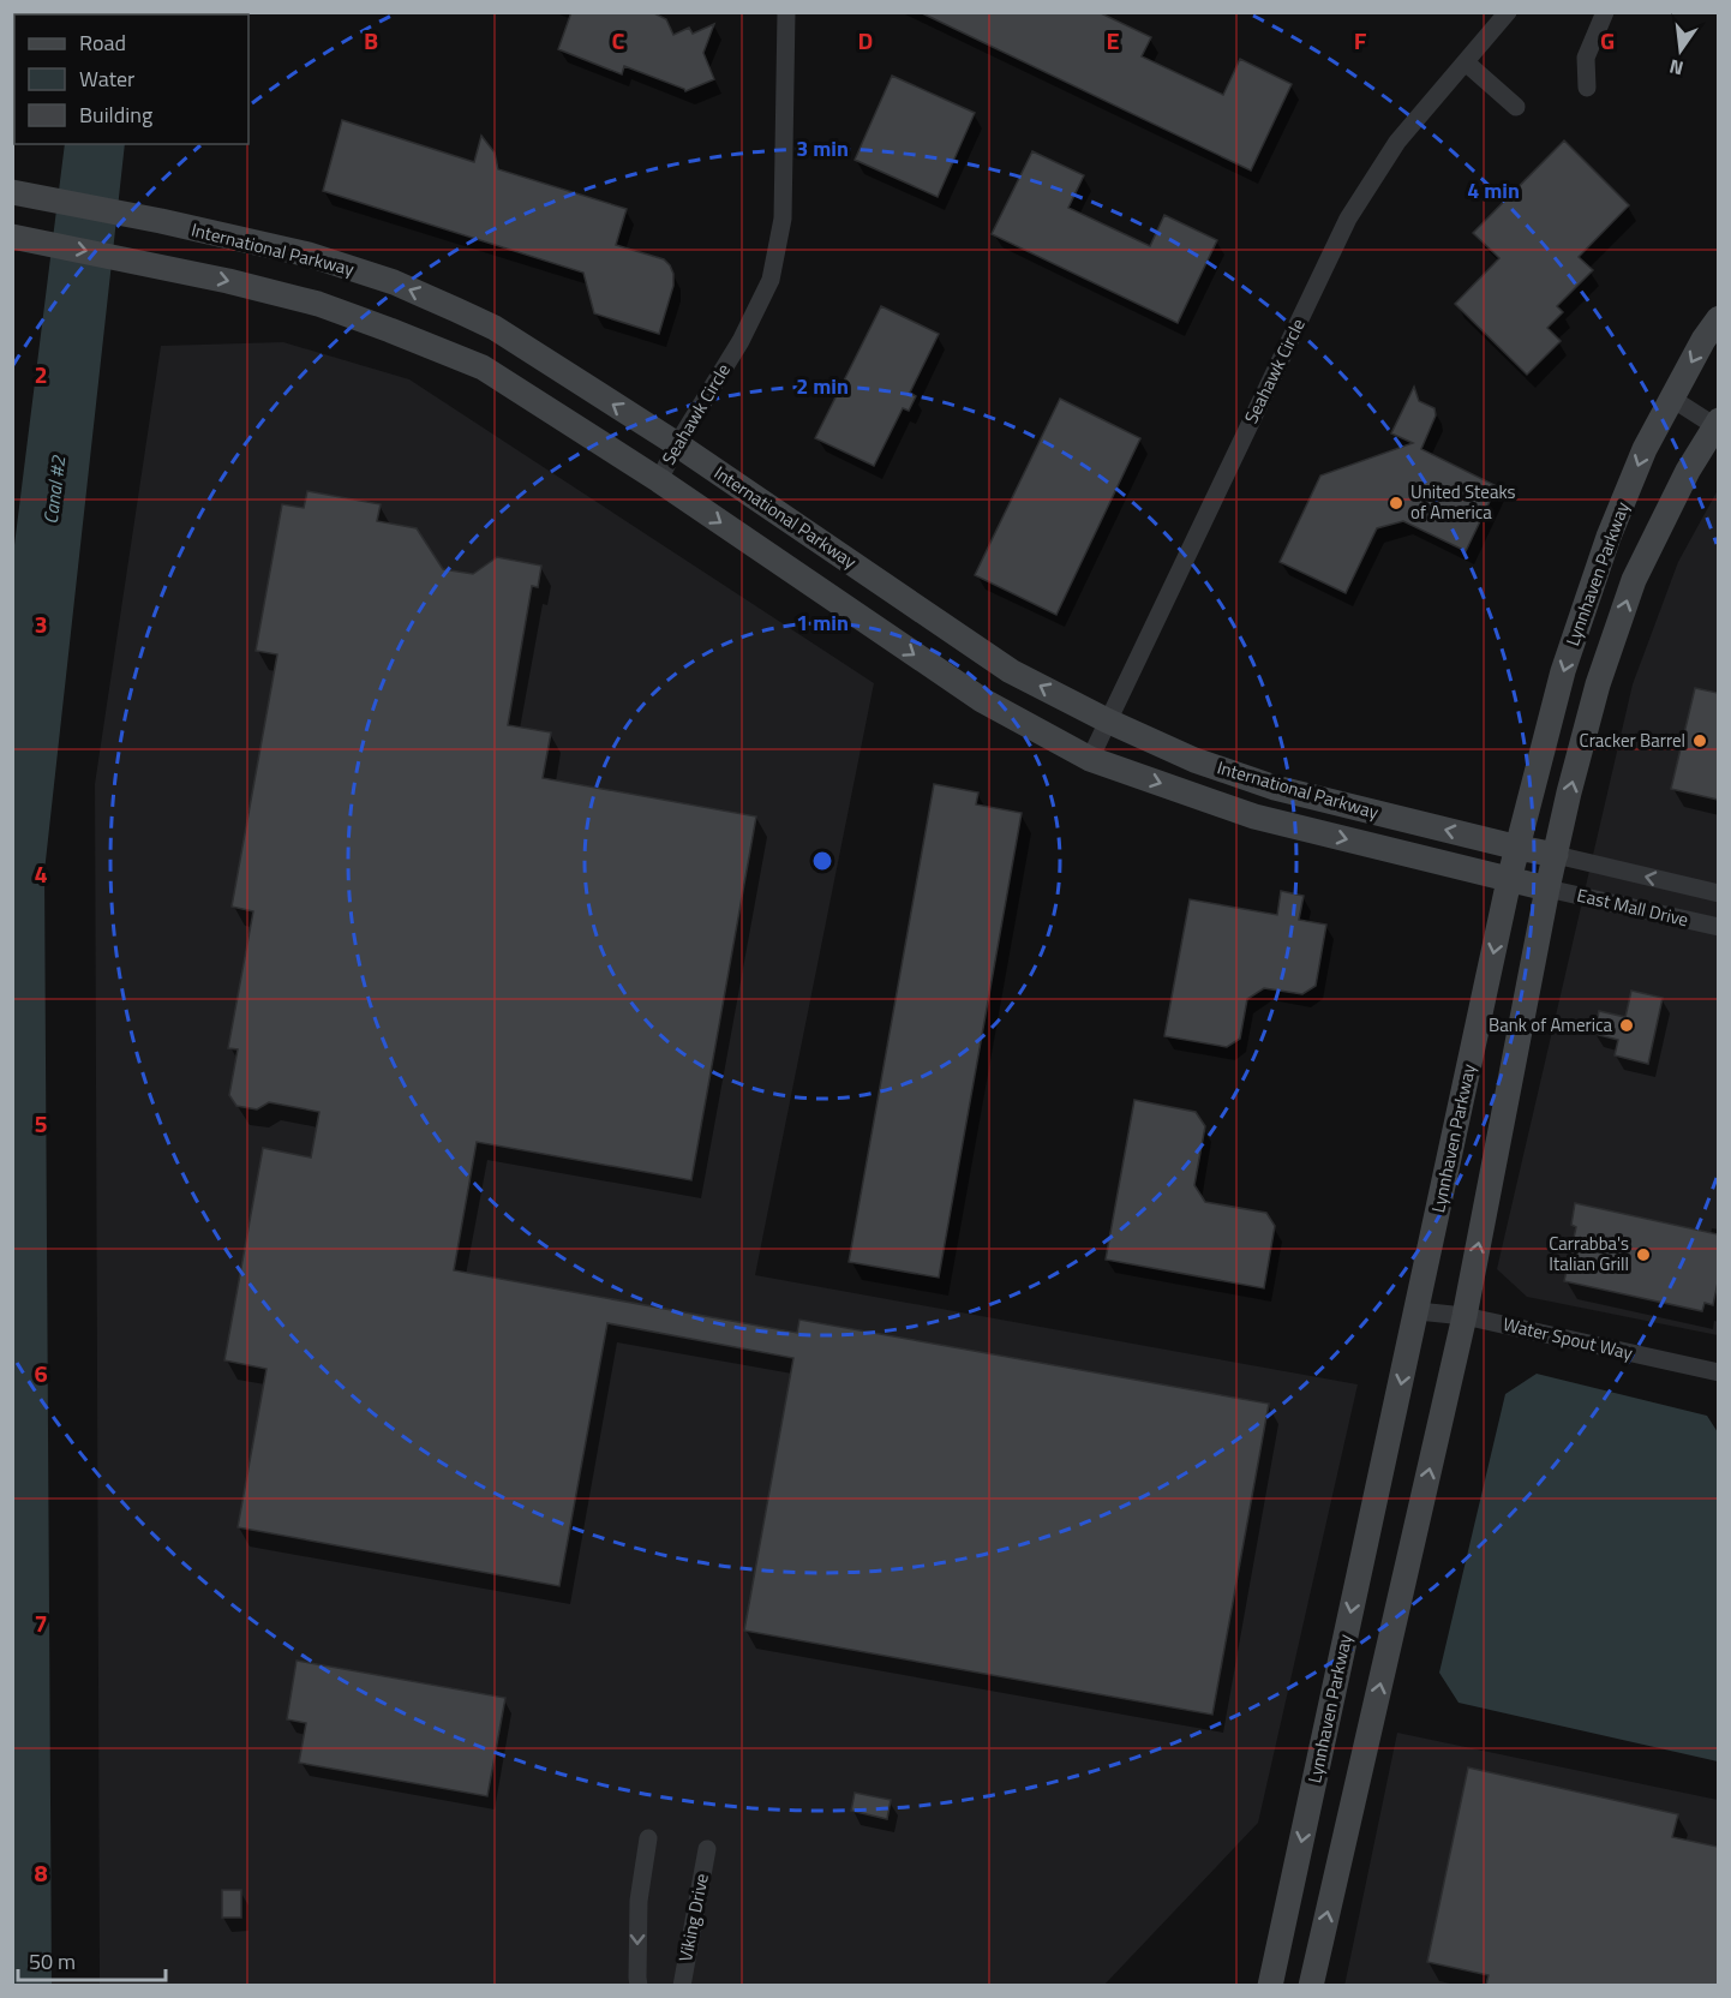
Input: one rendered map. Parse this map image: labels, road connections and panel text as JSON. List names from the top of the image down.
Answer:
{
  "streets": {
    "main road": ["International Parkway", "Lynnhaven Parkway"],
    "street": [
      "Seahawk Circle",
      "East Mall Drive",
      "Water Spout Way",
      "Viking Drive"
    ]
  },
  "crossings": [
    ["International Parkway", "Seahawk Circle"],
    ["International Parkway", "Lynnhaven Parkway"],
    ["International Parkway", "East Mall Drive"],
    ["Lynnhaven Parkway", "East Mall Drive"],
    ["Lynnhaven Parkway", "Water Spout Way"]
  ],
  "water": ["Canal #2"],
  "places": [
    "United Steaks of America",
    "Cracker Barrel",
    "Bank of America",
    "Carrabba's Italian Grill"
  ],
  "legend": ["Road", "Water", "Building"],
  "scale_bar": "50 m",
  "north": "bottom",
  "grid": {
    "columns": [
      "B",
      "C",
      "D",
      "E",
      "F",
      "G"
    ],
    "rows": [
      "2",
      "3",
      "4",
      "5",
      "6",
      "7",
      "8"
    ]
  },
  "rings": [
    "3 min",
    "4 min",
    "2 min",
    "1 min"
  ]
}
